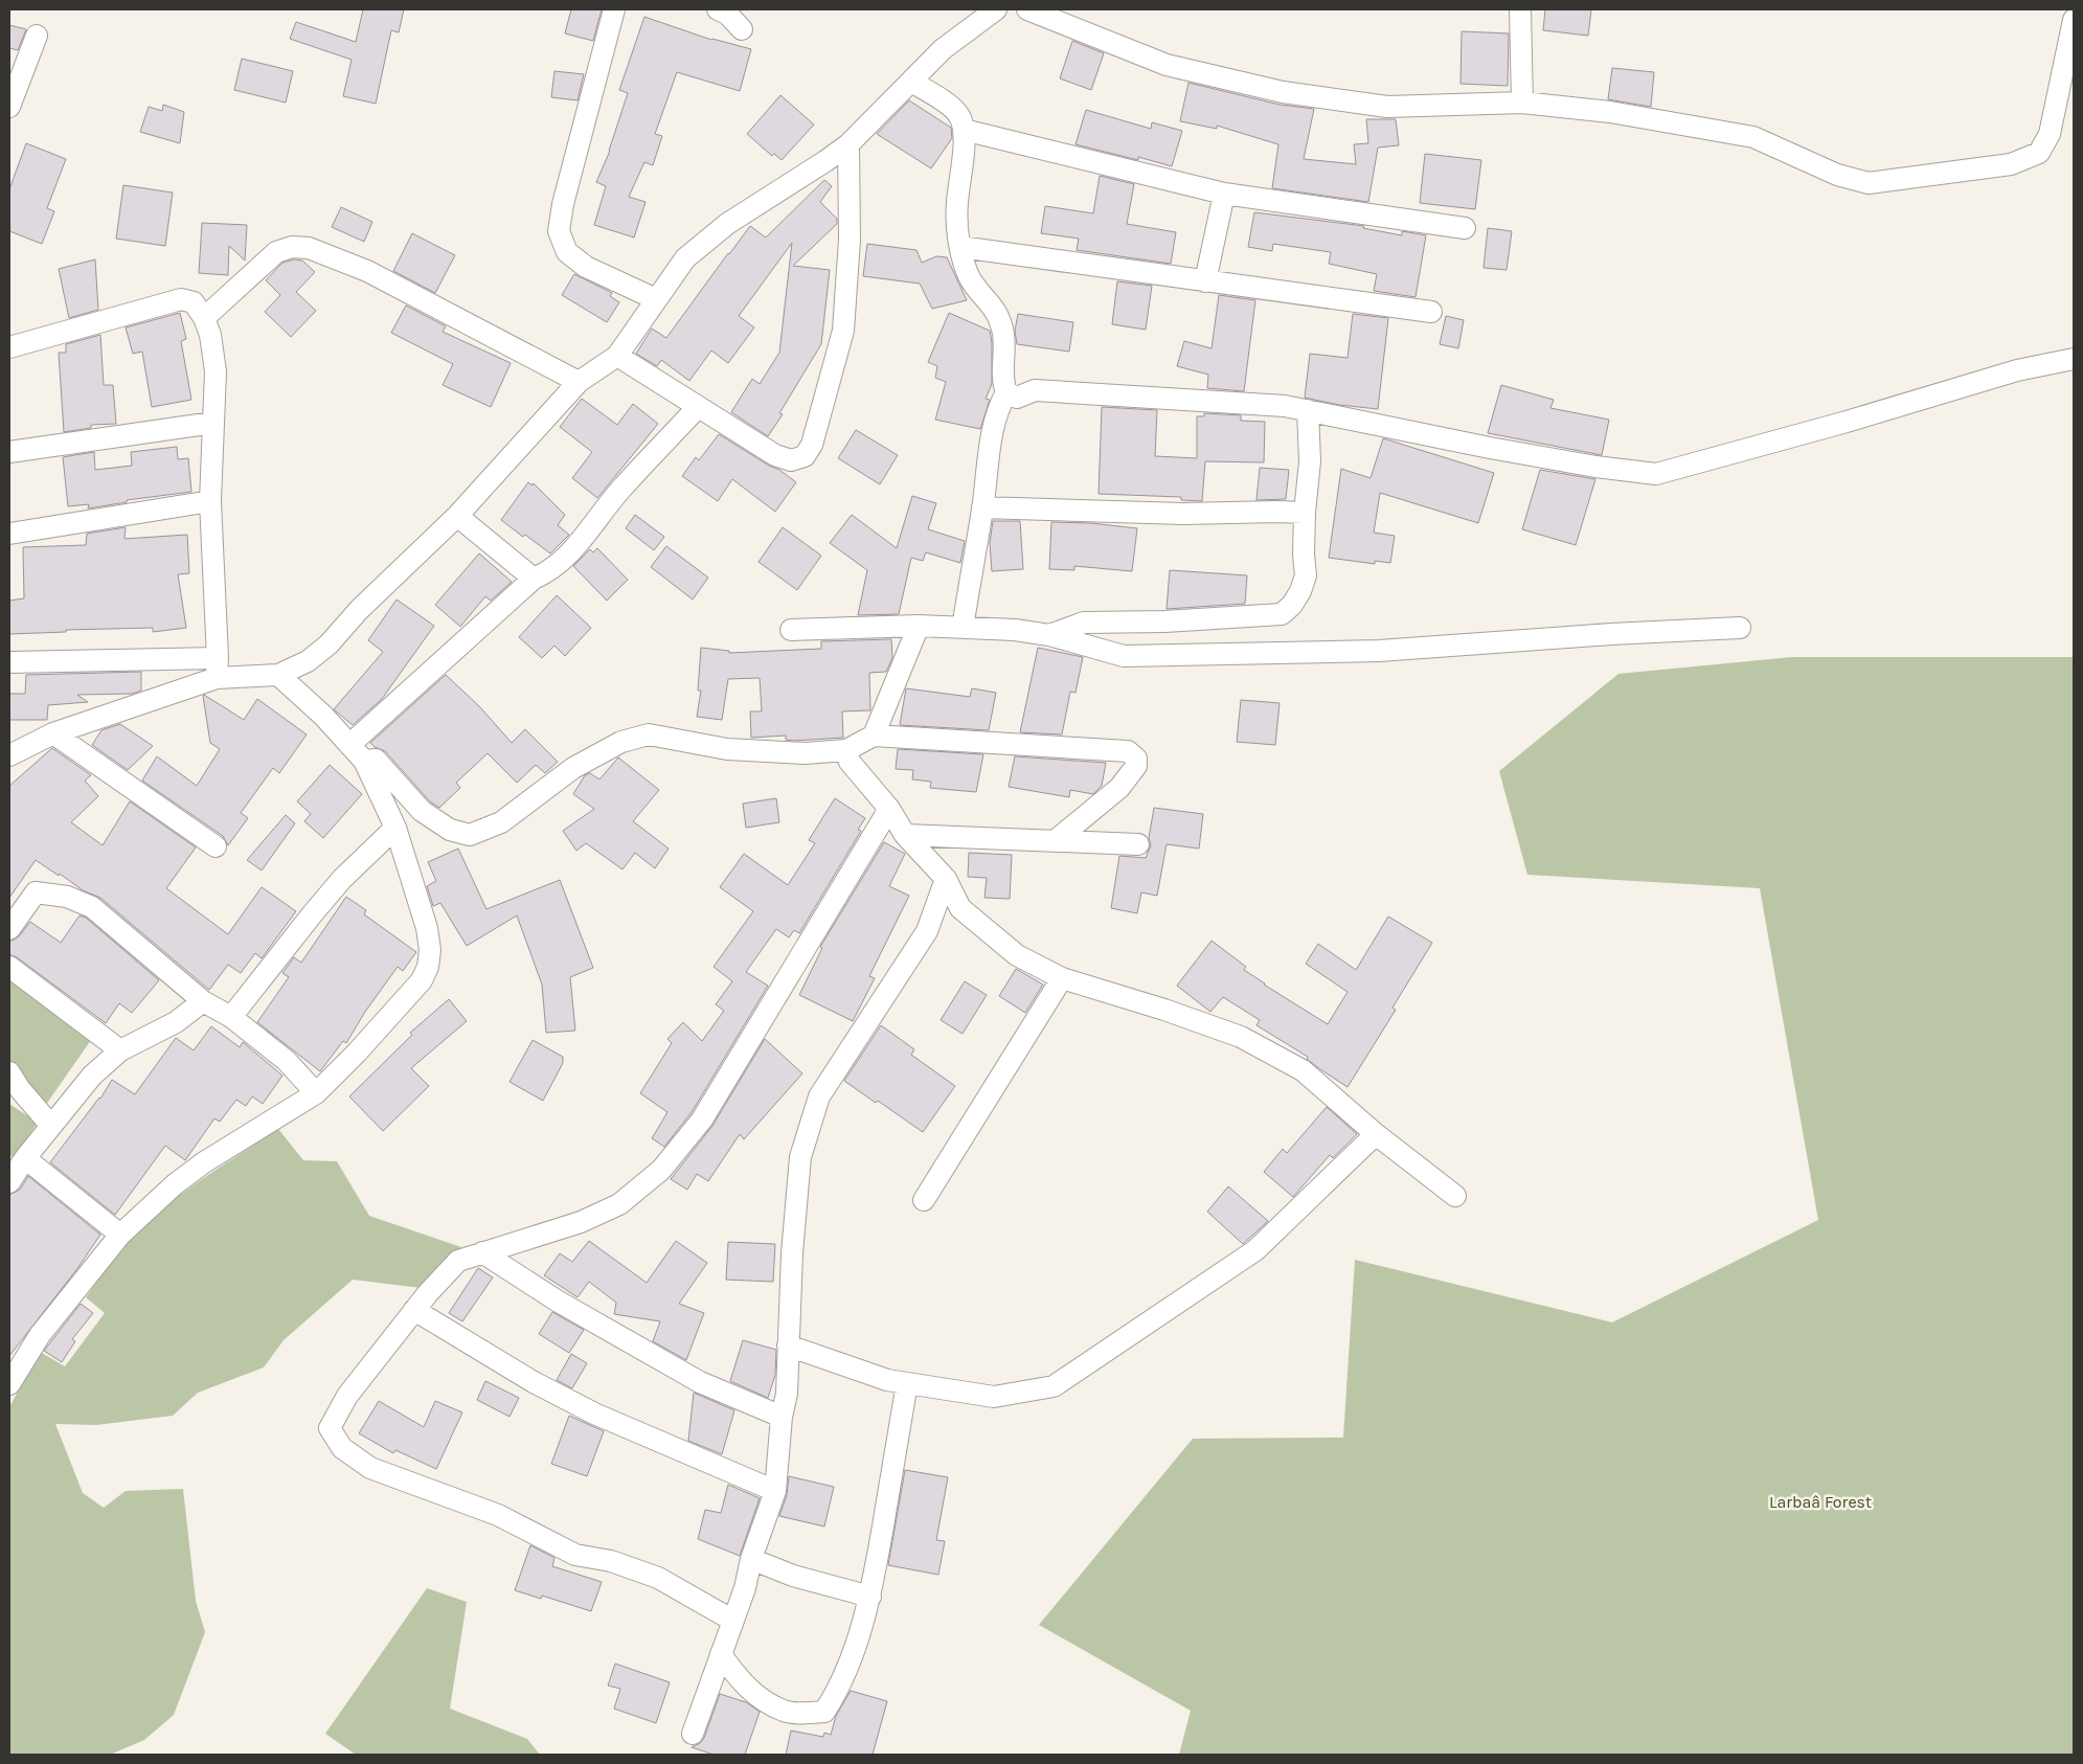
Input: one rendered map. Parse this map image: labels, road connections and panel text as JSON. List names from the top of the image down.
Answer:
{
  "parks": ["Larbaâ Forest"]
}
